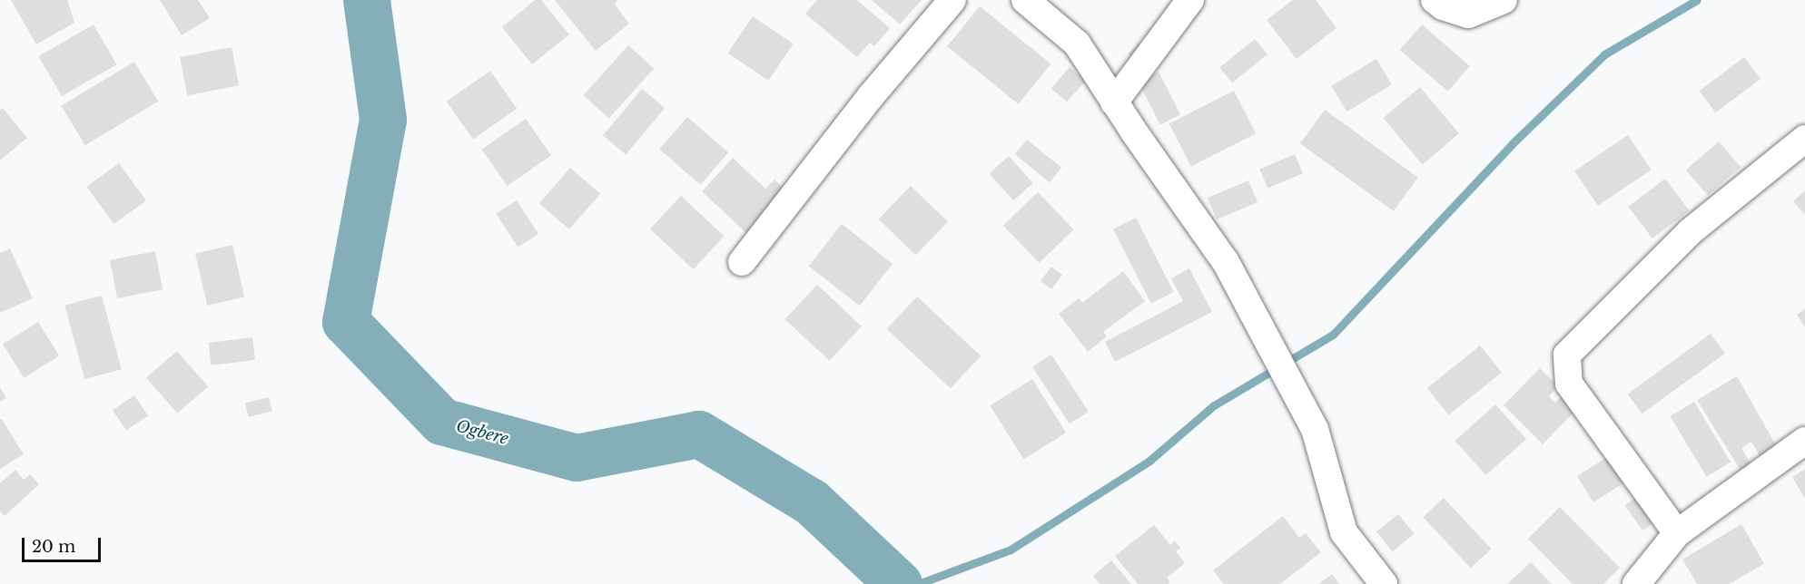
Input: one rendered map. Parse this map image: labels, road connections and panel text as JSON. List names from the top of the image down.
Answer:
{
  "water": ["Ogbere"],
  "scale_bar": "20 m"
}
